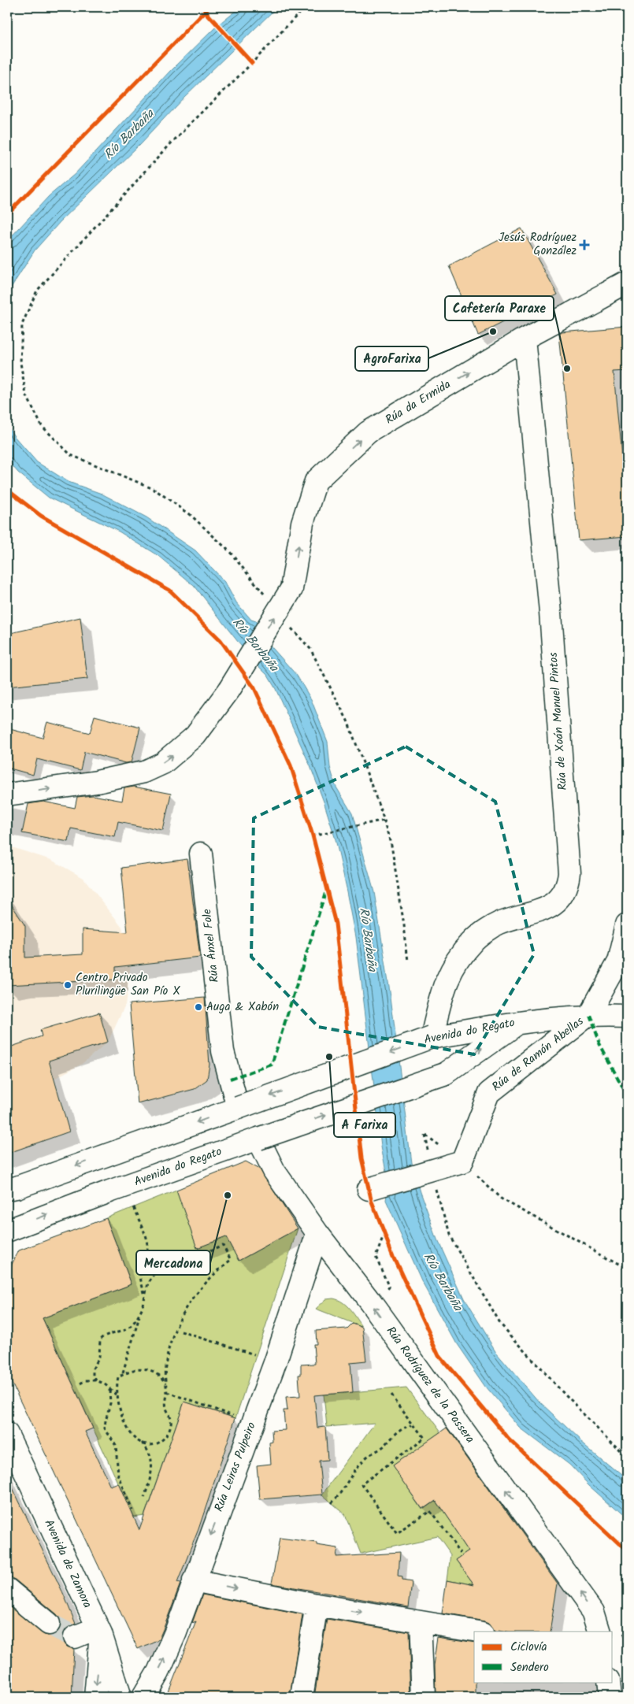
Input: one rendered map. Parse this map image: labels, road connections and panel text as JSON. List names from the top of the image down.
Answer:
{
  "streets": {
    "street": [
      "Rúa da Ermida",
      "Rúa de Xoán Manuel Pintos",
      "Rúa Ánxel Fole",
      "Avenida do Regato",
      "Rúa de Ramón Abellas",
      "Rúa Rodríguez de la Passera",
      "Rúa Leiras Pulpeiro",
      "Avenida de Zamora"
    ]
  },
  "crossings": [
    ["Rúa da Ermida", "Rúa de Xoán Manuel Pintos"],
    ["Rúa de Xoán Manuel Pintos", "Avenida do Regato"],
    ["Rúa Ánxel Fole", "Avenida do Regato"],
    ["Avenida do Regato", "Rúa Rodríguez de la Passera"],
    ["Rúa Rodríguez de la Passera", "Rúa Leiras Pulpeiro"]
  ],
  "one_way": ["Rúa da Ermida", "Rúa Rodríguez de la Passera"],
  "water": ["Río Barbaña"],
  "places": {
    "health": ["Jesús Rodríguez González"],
    "other": [
      "AgroFarixa",
      "Cafetería Paraxe",
      "Centro Privado Plurilingüe San Pío X",
      "Auga & Xabón",
      "A Farixa",
      "Mercadona"
    ]
  },
  "legend": ["Ciclovía", "Sendero"]
}
